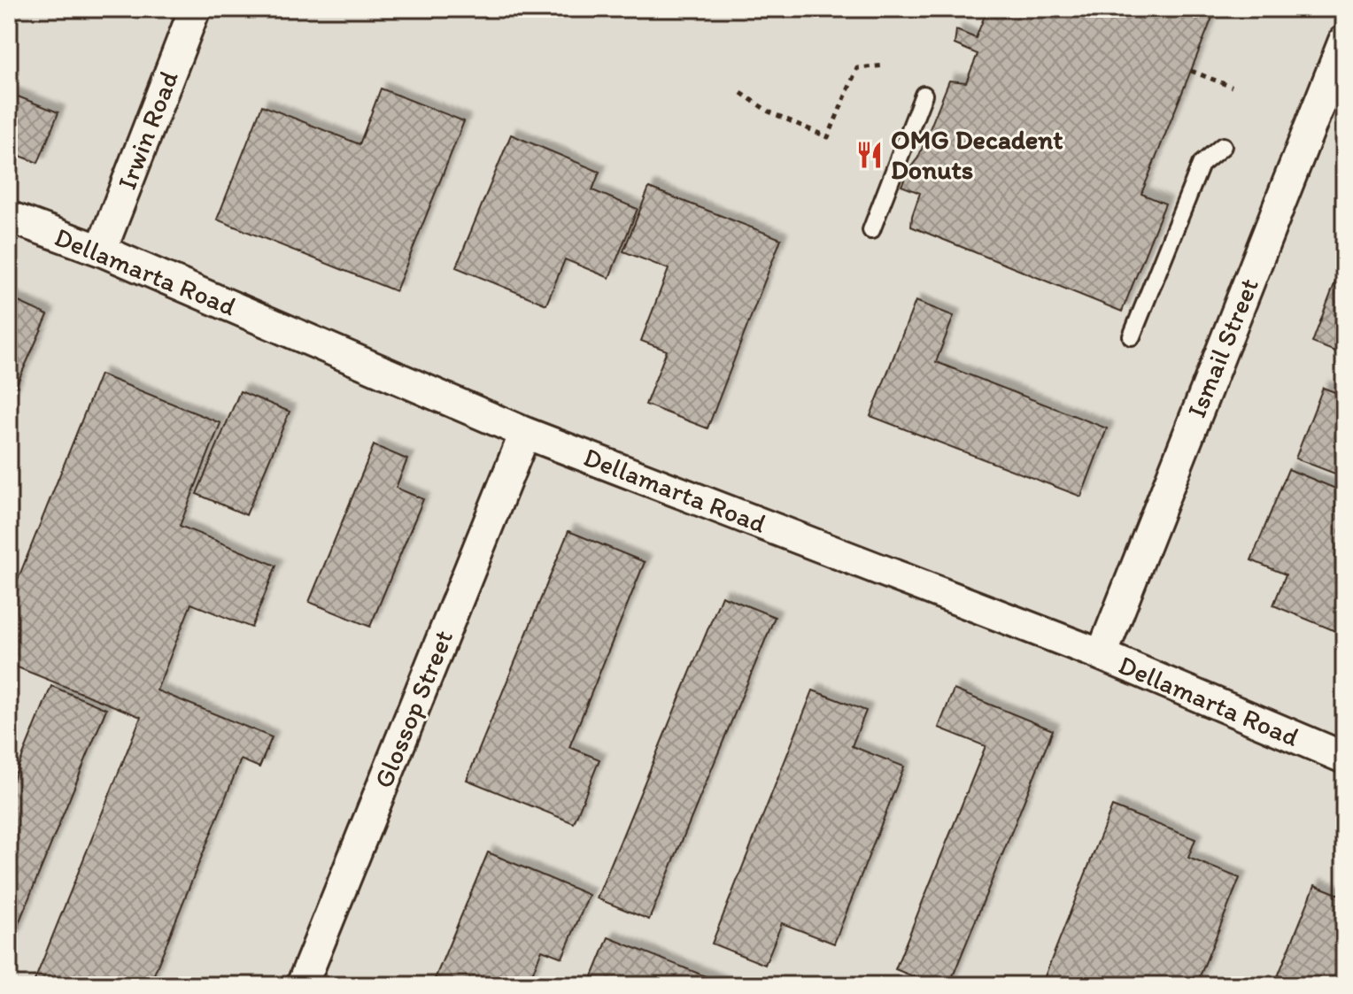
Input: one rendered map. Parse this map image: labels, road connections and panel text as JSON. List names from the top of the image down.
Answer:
{
  "streets": {
    "street": [
      "Irwin Road",
      "Dellamarta Road",
      "Ismail Street",
      "Glossop Street"
    ]
  },
  "crossings": [
    ["Irwin Road", "Dellamarta Road"],
    ["Dellamarta Road", "Ismail Street"],
    ["Dellamarta Road", "Glossop Street"]
  ],
  "places": {
    "restaurant": ["OMG Decadent Donuts"]
  }
}
